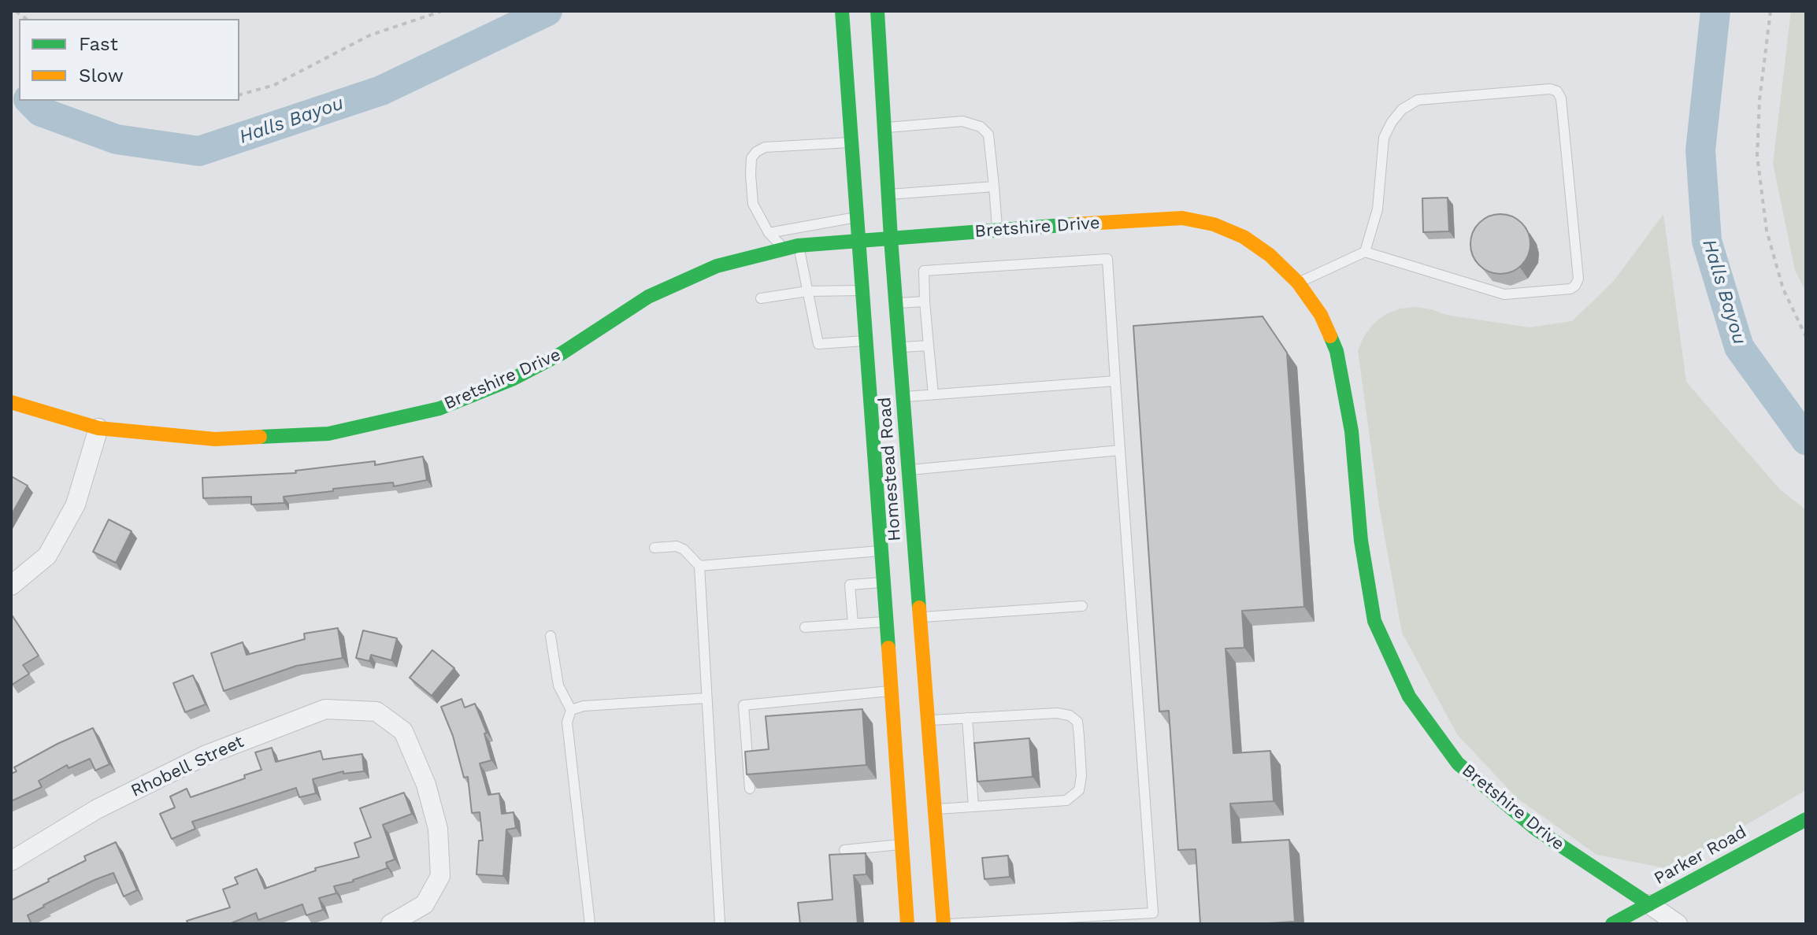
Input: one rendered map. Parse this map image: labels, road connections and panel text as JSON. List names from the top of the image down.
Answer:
{
  "streets": {
    "main road": ["Bretshire Drive", "Homestead Road", "Parker Road"],
    "street": ["Rhobell Street"]
  },
  "crossings": [
    ["Bretshire Drive", "Homestead Road"],
    ["Bretshire Drive", "Parker Road"]
  ],
  "water": ["Halls Bayou"],
  "legend": ["Fast", "Slow"]
}
